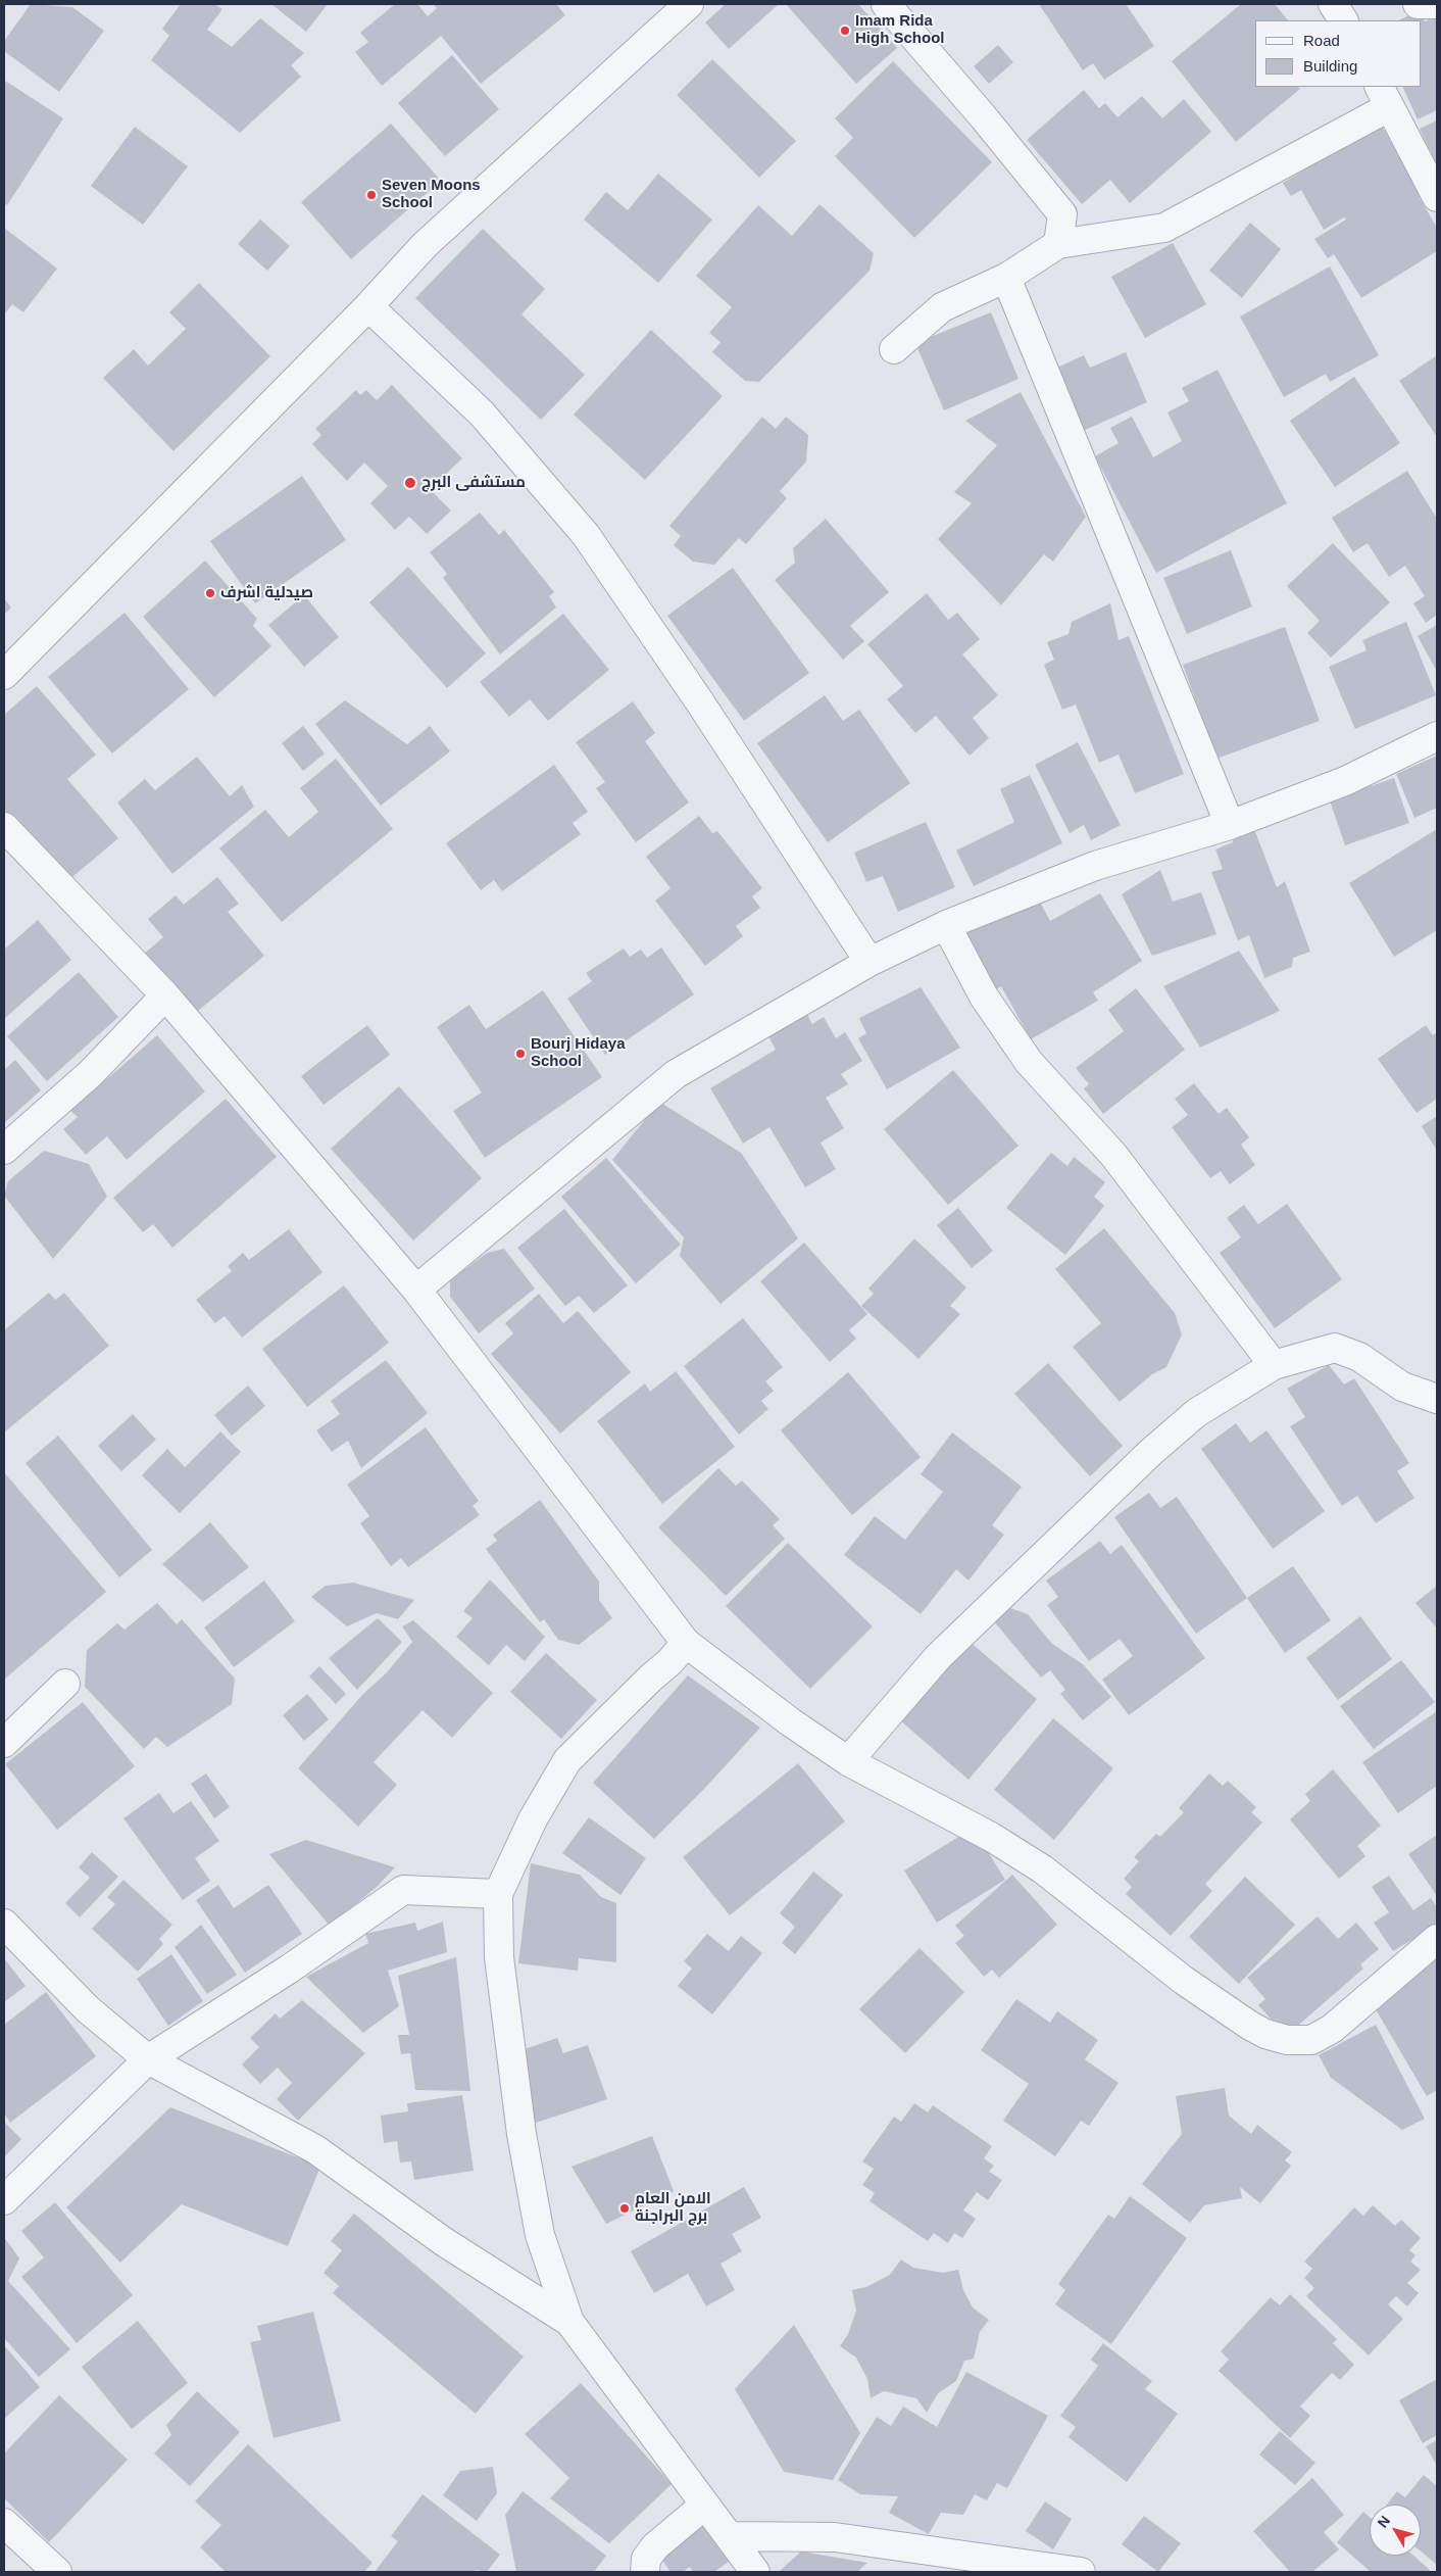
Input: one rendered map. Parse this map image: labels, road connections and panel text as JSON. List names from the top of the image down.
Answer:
{
  "places": [
    "Imam Rida High School",
    "Seven Moons School",
    "مستشفى البرج",
    "صيدلية اشرف",
    "Bourj Hidaya School",
    "الامن العام برج البراجنة"
  ],
  "legend": ["Road", "Building"],
  "north": "top left"
}
